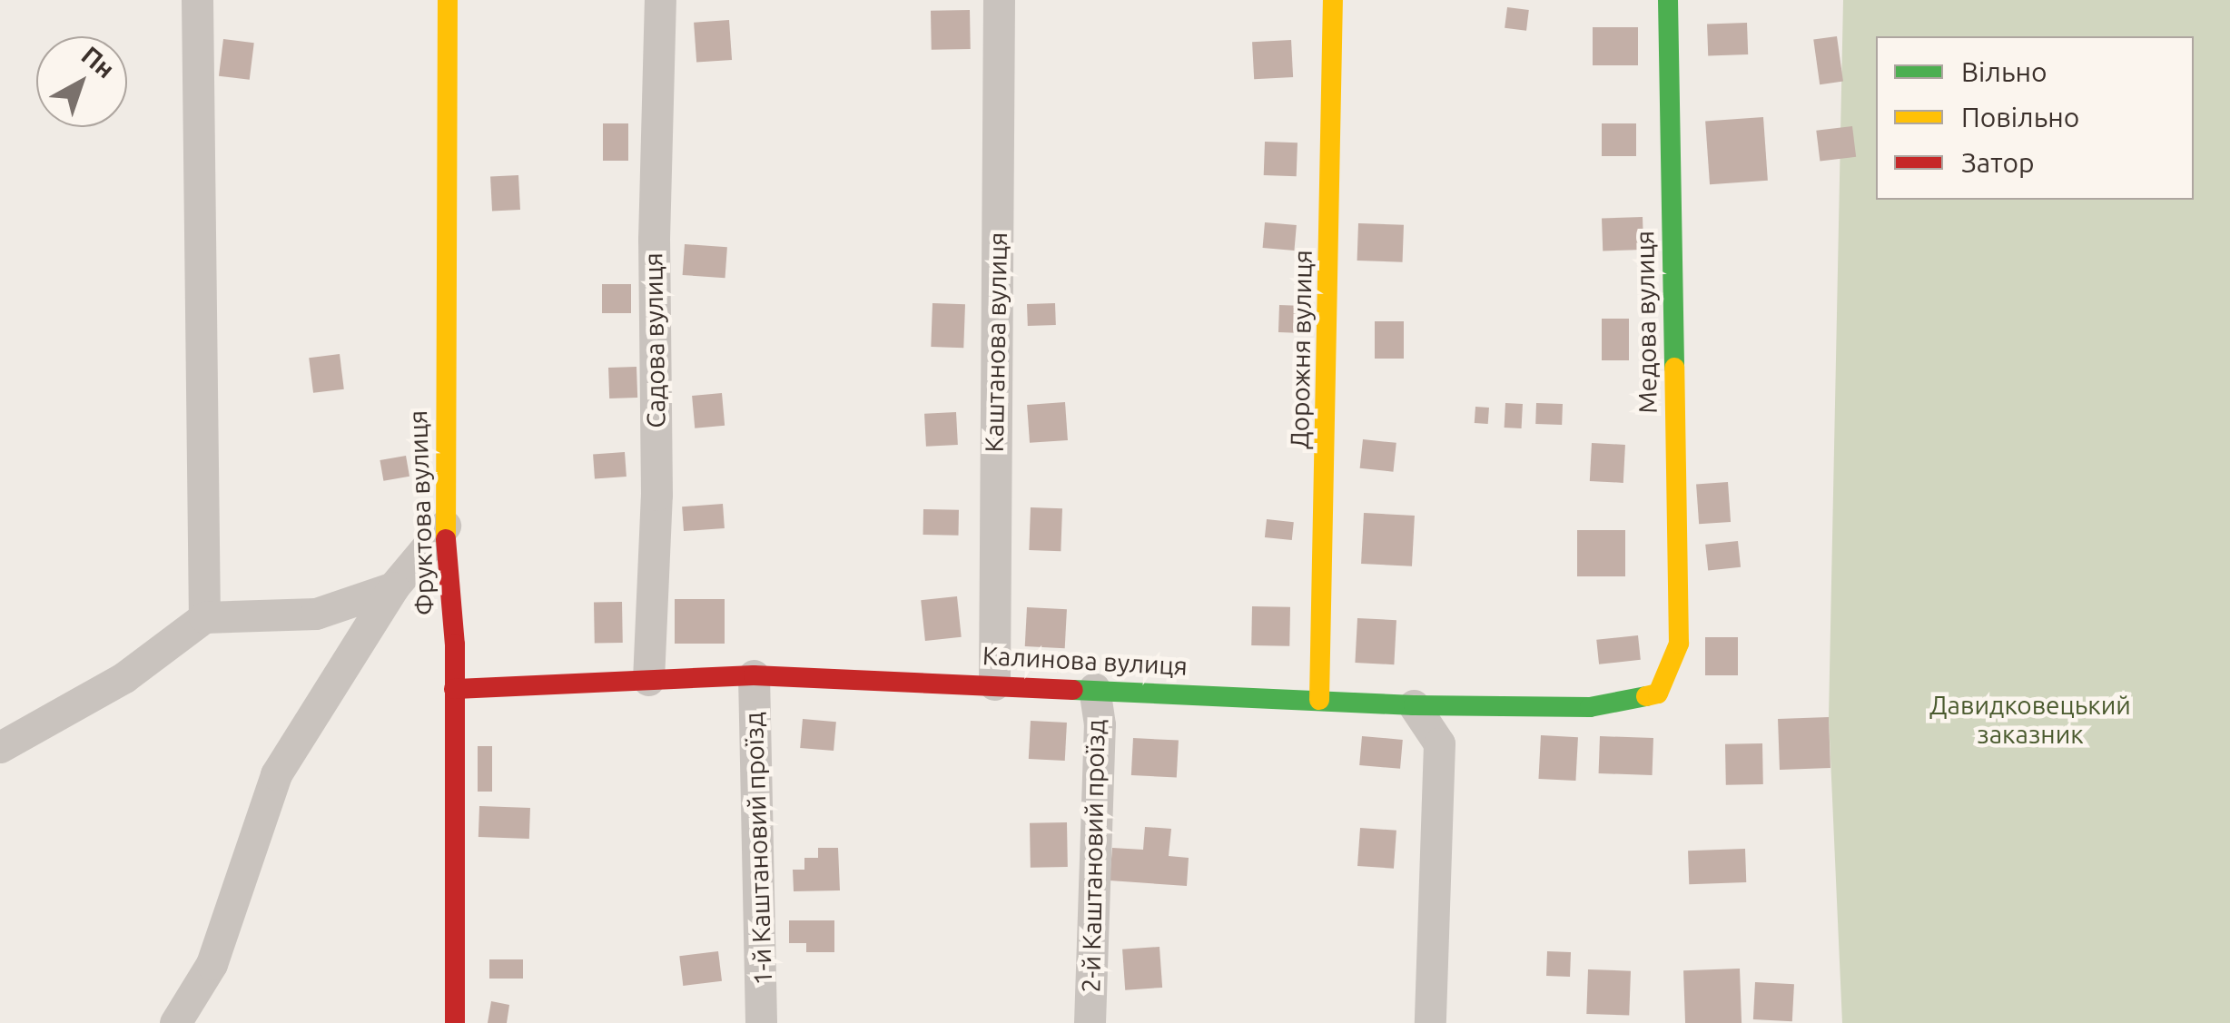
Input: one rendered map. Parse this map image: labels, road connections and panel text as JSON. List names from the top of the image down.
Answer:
{
  "streets": {
    "street": [
      "Медова вулиця",
      "Садова вулиця",
      "Каштанова вулиця",
      "Дорожня вулиця",
      "Фруктова вулиця",
      "Калинова вулиця",
      "1-й Каштановий проїзд",
      "2-й Каштановий проїзд"
    ]
  },
  "crossings": [
    ["Медова вулиця", "Калинова вулиця"],
    ["Садова вулиця", "Калинова вулиця"],
    ["Каштанова вулиця", "Калинова вулиця"],
    ["Дорожня вулиця", "Калинова вулиця"],
    ["Фруктова вулиця", "Калинова вулиця"],
    ["Калинова вулиця", "1-й Каштановий проїзд"],
    ["Калинова вулиця", "2-й Каштановий проїзд"]
  ],
  "parks": ["Давидковецький заказник"],
  "legend": ["Вільно", "Повільно", "Затор"],
  "north": "top right"
}
